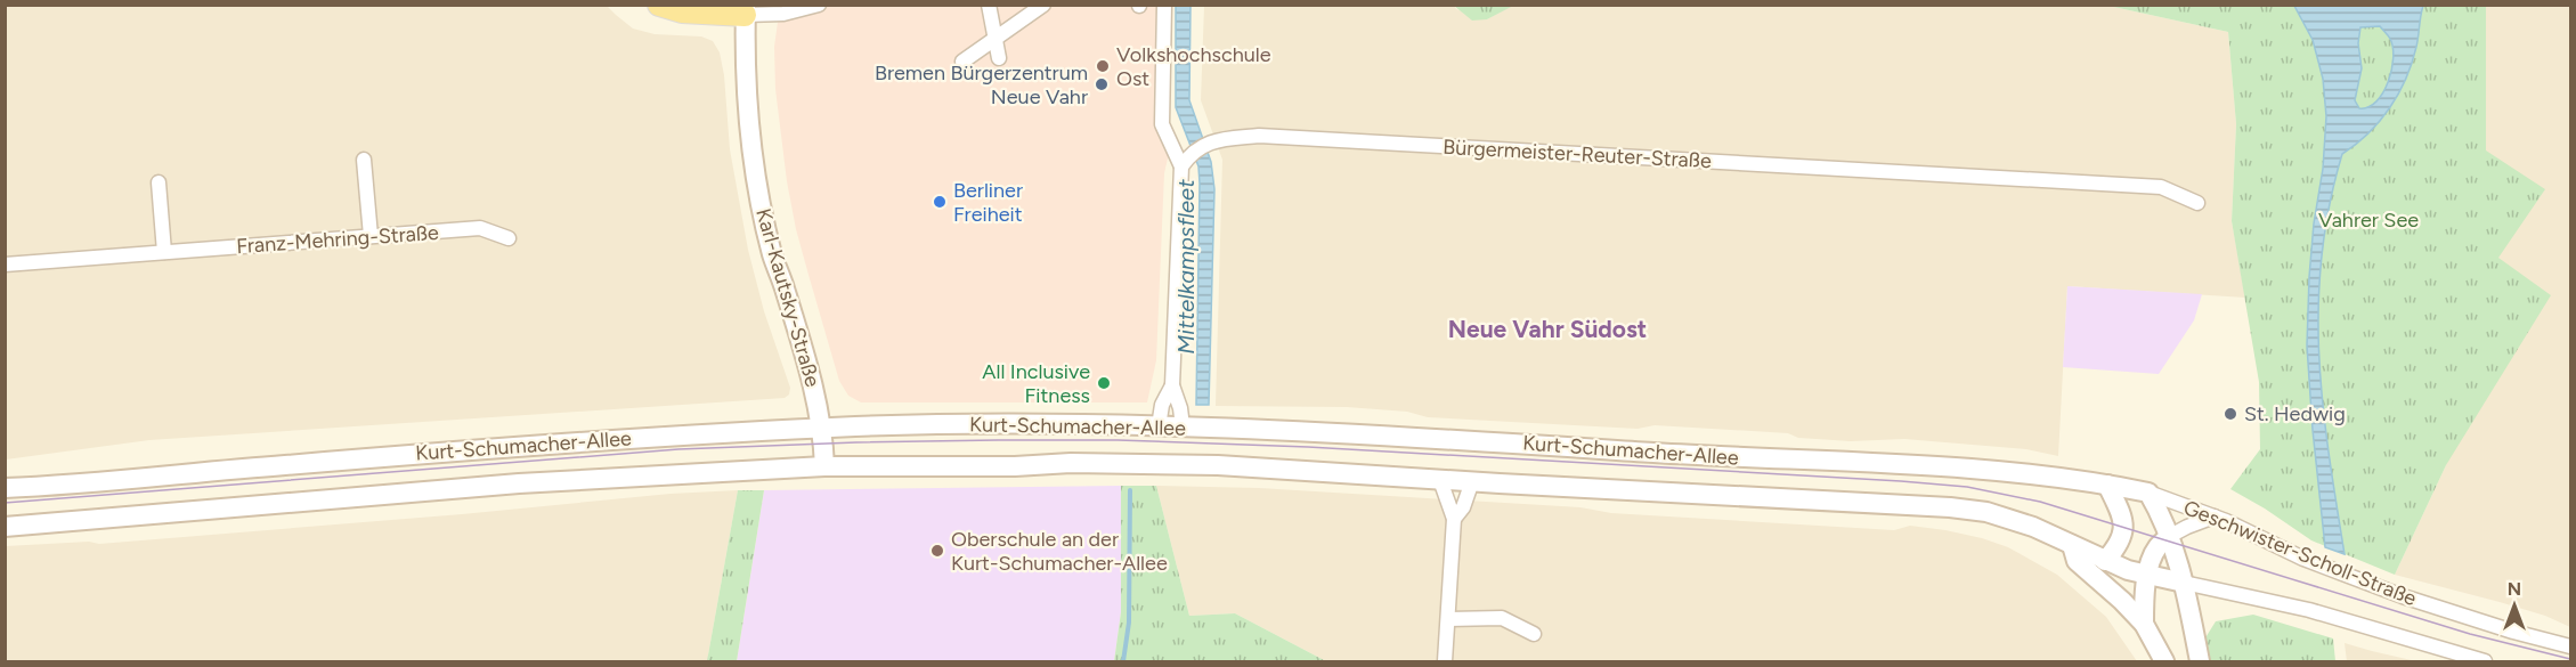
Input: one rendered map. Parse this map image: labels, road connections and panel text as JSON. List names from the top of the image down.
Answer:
{
  "streets": {
    "street": [
      "Bürgermeister-Reuter-Straße",
      "Franz-Mehring-Straße",
      "Karl-Kautsky-Straße",
      "Kurt-Schumacher-Allee",
      "Geschwister-Scholl-Straße"
    ]
  },
  "crossings": [
    ["Karl-Kautsky-Straße", "Kurt-Schumacher-Allee"],
    ["Kurt-Schumacher-Allee", "Geschwister-Scholl-Straße"]
  ],
  "districts": ["Neue Vahr Südost"],
  "water": ["Mittelkampsfleet"],
  "parks": ["Vahrer See"],
  "places": [
    "Volkshochschule Ost",
    "Bremen Bürgerzentrum Neue Vahr",
    "Berliner Freiheit",
    "All Inclusive Fitness",
    "St. Hedwig",
    "Oberschule an der Kurt-Schumacher-Allee"
  ],
  "north": "top"
}
